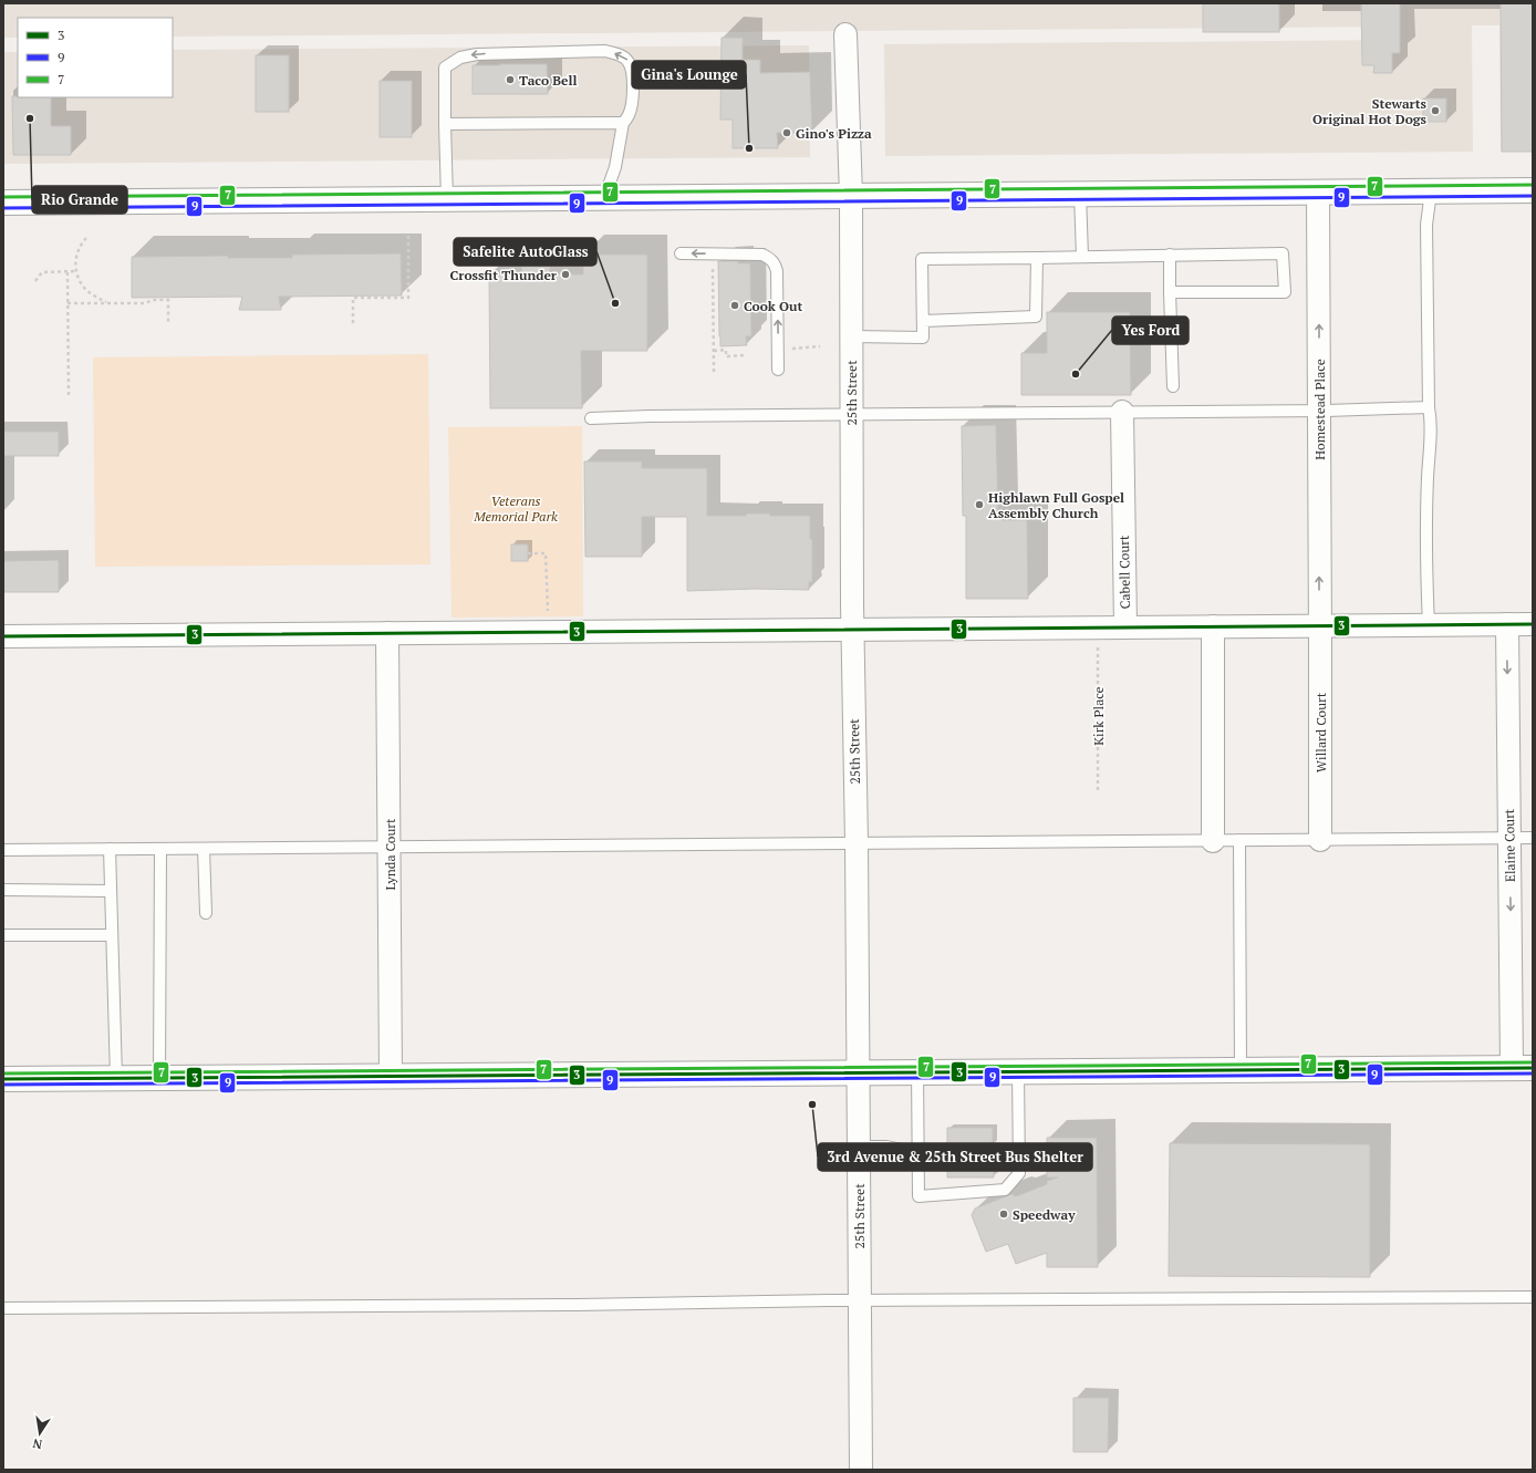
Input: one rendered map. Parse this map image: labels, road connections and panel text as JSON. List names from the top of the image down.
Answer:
{
  "streets": {
    "street": [
      "25th Street",
      "Homestead Place",
      "Cabell Court",
      "Willard Court",
      "Elaine Court",
      "Lynda Court"
    ],
    "path": ["Kirk Place"]
  },
  "crossings": [
    ["Homestead Place", "Willard Court"]
  ],
  "one_way": ["Homestead Place", "Elaine Court"],
  "parks": ["Veterans Memorial Park"],
  "places": [
    "Taco Bell",
    "Stewarts Original Hot Dogs",
    "Rio Grande",
    "Gino's Pizza",
    "Gina's Lounge",
    "Crossfit Thunder",
    "Safelite AutoGlass",
    "Cook Out",
    "Yes Ford",
    "Highlawn Full Gospel Assembly Church",
    "3rd Avenue & 25th Street Bus Shelter",
    "Speedway"
  ],
  "lines": ["transit line 7", "transit line 9", "transit line 3"],
  "legend": ["3", "9", "7"],
  "north": "bottom"
}
